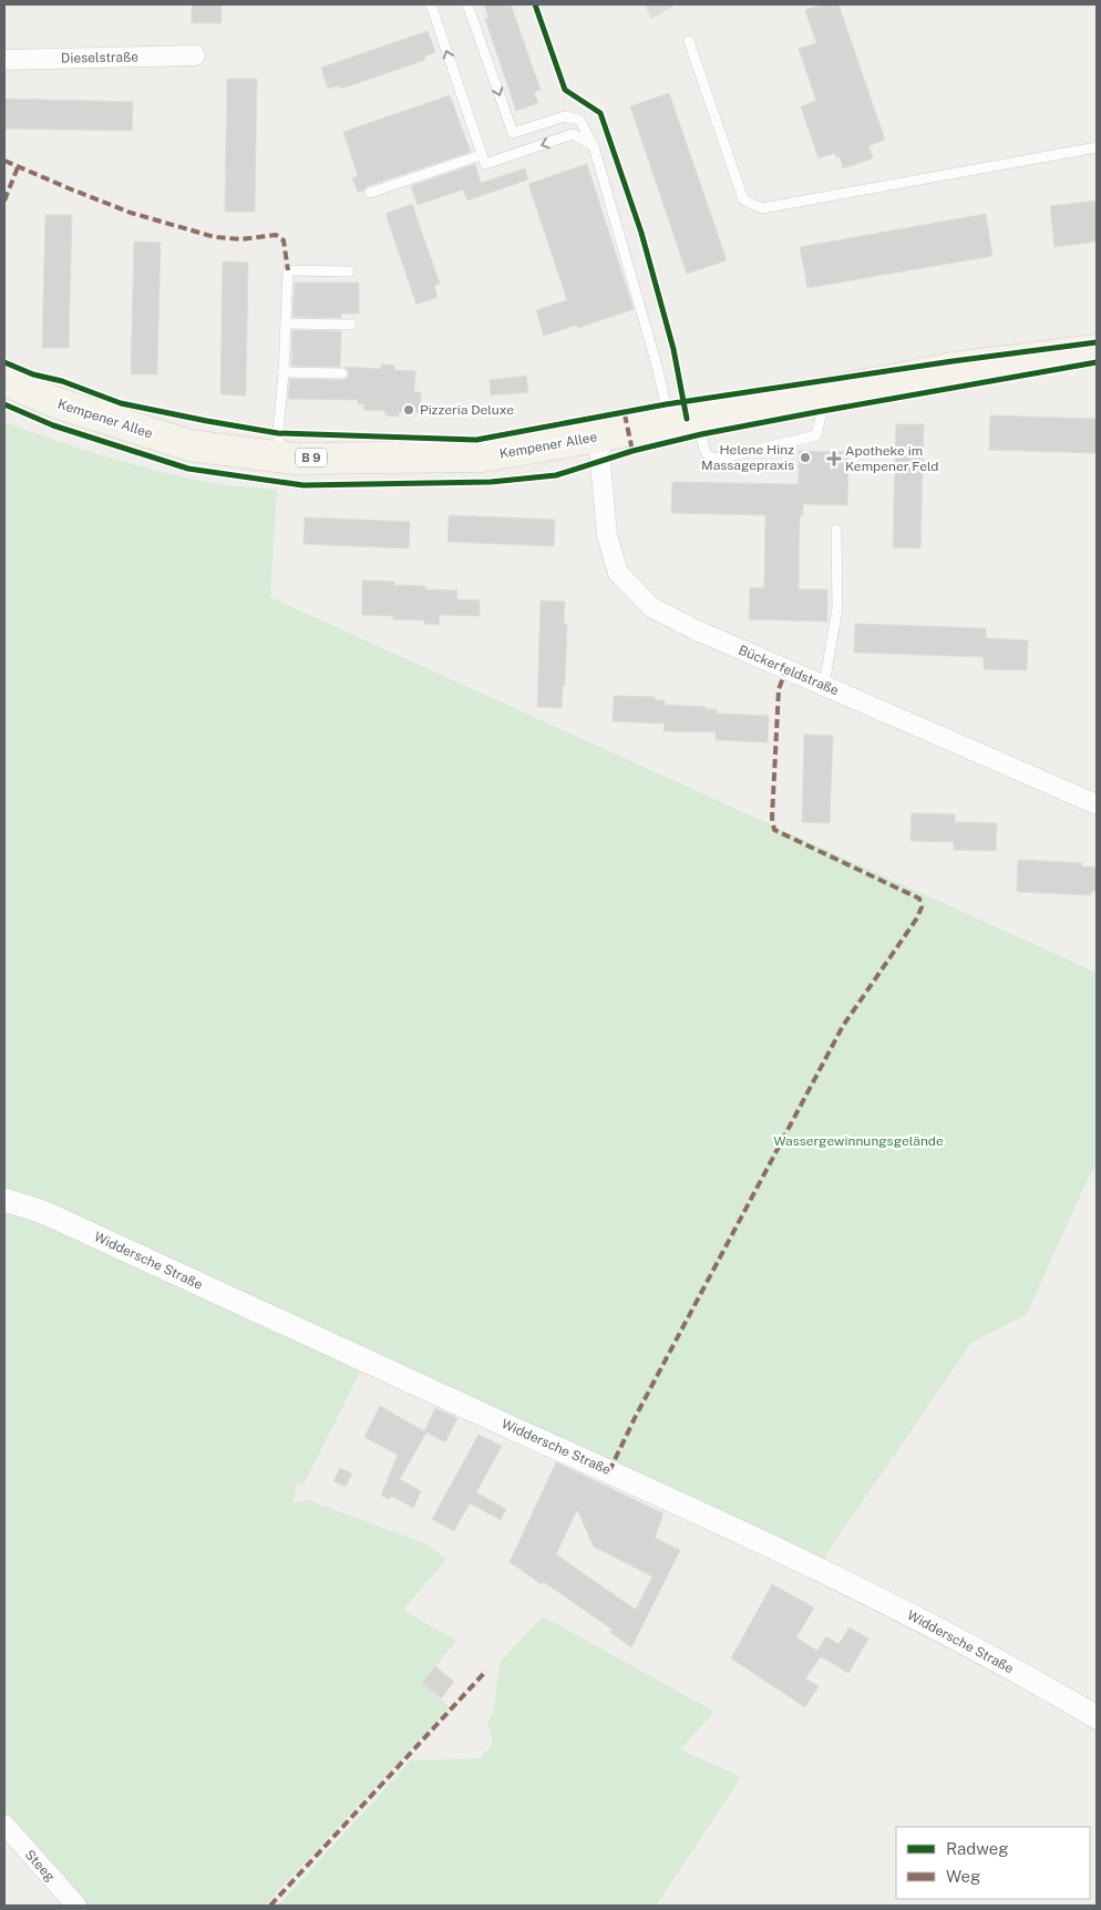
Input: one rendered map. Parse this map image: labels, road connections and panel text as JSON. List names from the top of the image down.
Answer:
{
  "streets": {
    "main road": ["Kempener Allee", "B 9"],
    "street": [
      "Dieselstraße",
      "Bückerfeldstraße",
      "Widdersche Straße",
      "Steeg"
    ]
  },
  "crossings": [
    ["Kempener Allee", "Bückerfeldstraße"]
  ],
  "parks": ["Wassergewinnungsgelände"],
  "places": {
    "other": ["Pizzeria Deluxe", "Helene Hinz Massagepraxis"],
    "health": ["Apotheke im Kempener Feld"]
  },
  "legend": ["Radweg", "Weg"]
}
